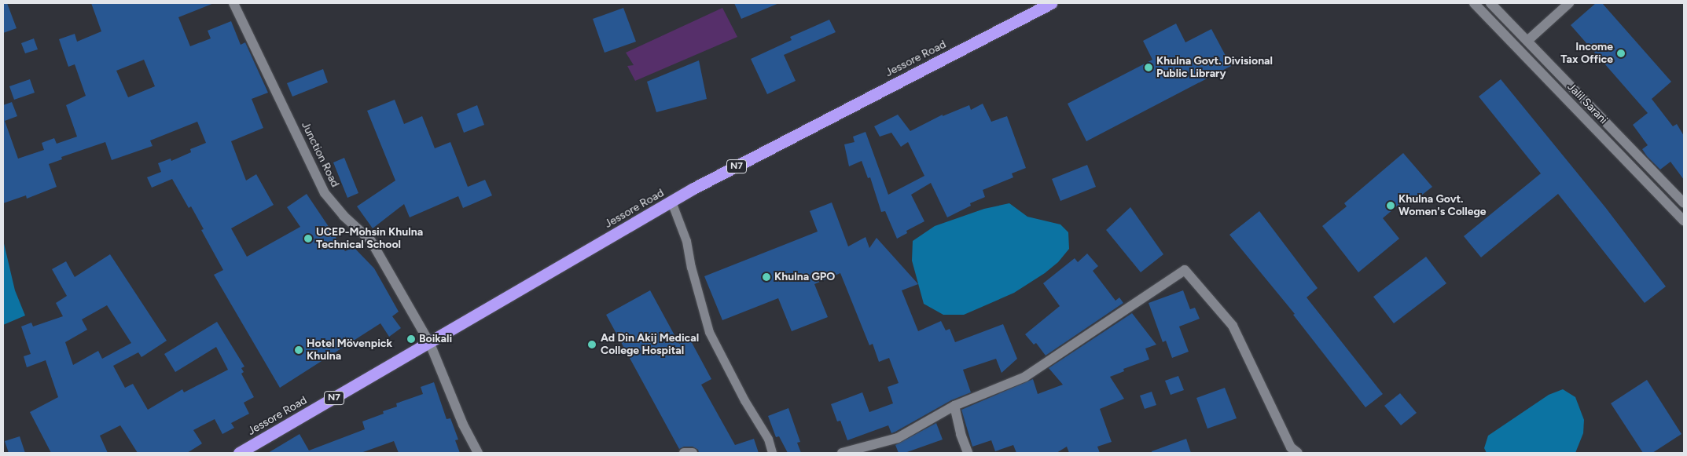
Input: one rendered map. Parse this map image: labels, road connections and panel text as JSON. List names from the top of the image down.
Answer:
{
  "streets": {
    "highway": ["Jessore Road", "N7"],
    "main road": ["Jalil Sarani", "Junction Road"]
  },
  "crossings": [
    ["Jessore Road", "Junction Road"]
  ],
  "places": [
    "Income Tax Office",
    "Khulna Govt. Divisional Public Library",
    "Khulna Govt. Women's College",
    "UCEP-Mohsin Khulna Technical School",
    "Khulna GPO",
    "Boikali",
    "Ad Din Akij Medical College Hospital",
    "Hotel Mövenpick Khulna"
  ]
}
